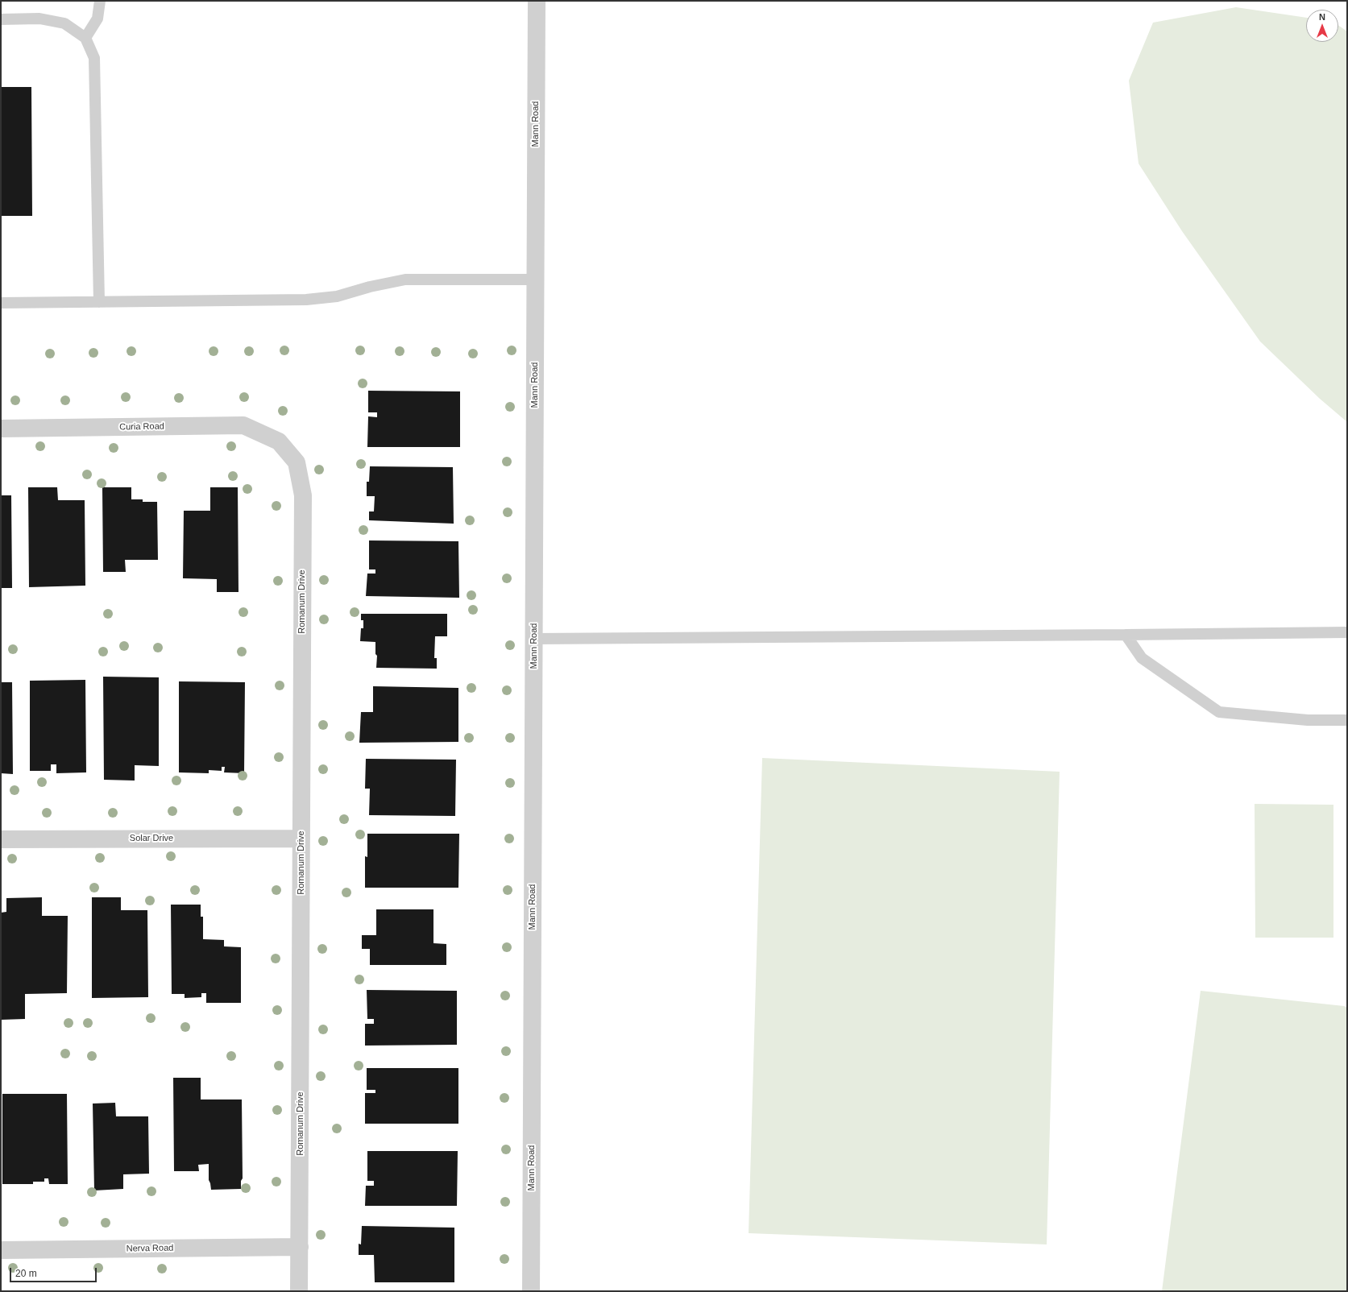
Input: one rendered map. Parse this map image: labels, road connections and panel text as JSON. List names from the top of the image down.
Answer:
{
  "streets": {
    "street": [
      "Mann Road",
      "Curia Road",
      "Romanum Drive",
      "Solar Drive",
      "Nerva Road"
    ]
  },
  "crossings": [
    ["Curia Road", "Romanum Drive"],
    ["Romanum Drive", "Solar Drive"],
    ["Romanum Drive", "Nerva Road"]
  ],
  "scale_bar": "20 m",
  "north": "top"
}
